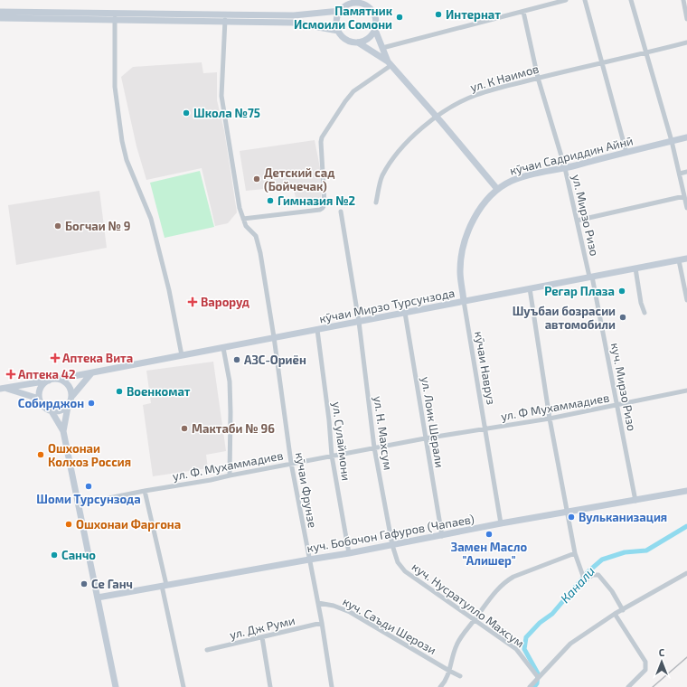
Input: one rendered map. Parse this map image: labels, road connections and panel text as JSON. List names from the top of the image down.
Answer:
{
  "streets": {
    "street": [
      "ул. К Наимов",
      "кӯчаи Садриддин Айнӣ",
      "ул. Мирзо Ризо",
      "кӯчаи Мирзо Турсунзода",
      "кӯчаи Навруз",
      "куч. Мирзо Ризо",
      "ул. Ф Мухаммадиев",
      "ул. Лоик Шерали",
      "ул. Н. Махсум",
      "ул. Сулаймони",
      "ул. Ф. Мухаммадиев",
      "кӯчаи Фрунзе",
      "куч. Бобочон Гафуров (Чапаев)",
      "куч. Нусратулло Махсум",
      "куч. Саъди Шерози",
      "ул. Дж Руми"
    ]
  },
  "crossings": [
    ["ул. К Наимов", "ул. Мирзо Ризо"],
    ["кӯчаи Садриддин Айнӣ", "ул. Мирзо Ризо"],
    ["кӯчаи Садриддин Айнӣ", "кӯчаи Мирзо Турсунзода"],
    ["кӯчаи Садриддин Айнӣ", "кӯчаи Навруз"],
    ["ул. Мирзо Ризо", "кӯчаи Мирзо Турсунзода"],
    ["ул. Мирзо Ризо", "куч. Мирзо Ризо"],
    ["кӯчаи Мирзо Турсунзода", "кӯчаи Навруз"],
    ["кӯчаи Мирзо Турсунзода", "куч. Мирзо Ризо"],
    ["кӯчаи Мирзо Турсунзода", "ул. Лоик Шерали"],
    ["кӯчаи Мирзо Турсунзода", "ул. Н. Махсум"],
    ["кӯчаи Мирзо Турсунзода", "ул. Сулаймони"],
    ["кӯчаи Мирзо Турсунзода", "кӯчаи Фрунзе"],
    ["кӯчаи Навруз", "ул. Ф Мухаммадиев"],
    ["кӯчаи Навруз", "куч. Бобочон Гафуров (Чапаев)"],
    ["куч. Мирзо Ризо", "ул. Ф Мухаммадиев"],
    ["куч. Мирзо Ризо", "куч. Бобочон Гафуров (Чапаев)"],
    ["ул. Ф Мухаммадиев", "ул. Лоик Шерали"],
    ["ул. Ф Мухаммадиев", "ул. Ф. Мухаммадиев"],
    ["ул. Лоик Шерали", "ул. Ф. Мухаммадиев"],
    ["ул. Лоик Шерали", "куч. Бобочон Гафуров (Чапаев)"],
    ["ул. Н. Махсум", "ул. Ф. Мухаммадиев"],
    ["ул. Н. Махсум", "куч. Бобочон Гафуров (Чапаев)"],
    ["ул. Н. Махсум", "куч. Нусратулло Махсум"],
    ["ул. Сулаймони", "ул. Ф. Мухаммадиев"],
    ["ул. Сулаймони", "куч. Бобочон Гафуров (Чапаев)"],
    ["ул. Ф. Мухаммадиев", "кӯчаи Фрунзе"],
    ["кӯчаи Фрунзе", "куч. Бобочон Гафуров (Чапаев)"],
    ["кӯчаи Фрунзе", "куч. Саъди Шерози"],
    ["кӯчаи Фрунзе", "ул. Дж Руми"],
    ["куч. Бобочон Гафуров (Чапаев)", "куч. Нусратулло Махсум"],
    ["куч. Нусратулло Махсум", "куч. Саъди Шерози"]
  ],
  "water": ["Канали"],
  "places": {
    "other": [
      "Интернат",
      "Памятник Исмоили Сомони",
      "Школа №75",
      "Детский сад (Бойчечак)",
      "Гимназия №2",
      "Богчаи № 9",
      "Регар Плаза",
      "Шуъбаи бозрасии автомобили",
      "АЗС-Ориён",
      "Военкомат",
      "Собирджон",
      "Мактаби № 96",
      "Ошхонаи Колхоз Россия",
      "Шоми Турсунзода",
      "Вульканизация",
      "Ошхонаи Фаргона",
      "Замен Масло \"Алишер\"",
      "Санчо",
      "Се Ганч"
    ],
    "health": ["Вароруд", "Аптека Вита", "Аптека 42"]
  },
  "north": "top"
}
